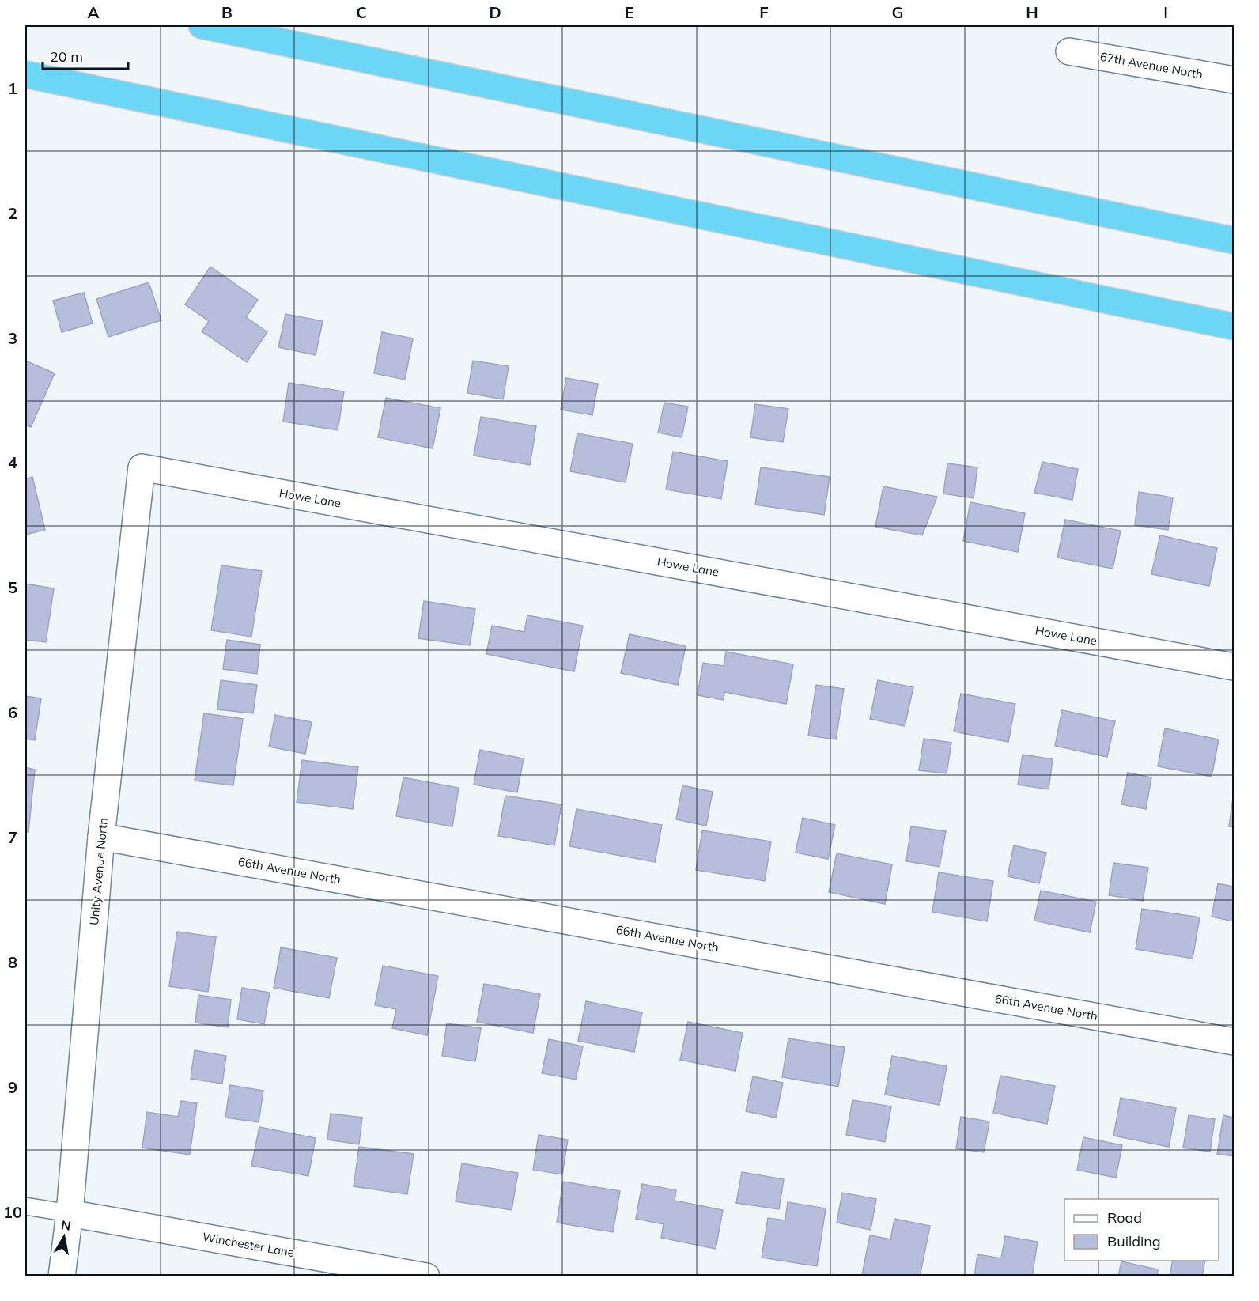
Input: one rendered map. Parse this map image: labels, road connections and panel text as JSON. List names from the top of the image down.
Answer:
{
  "streets": {
    "street": [
      "67th Avenue North",
      "Howe Lane",
      "66th Avenue North",
      "Unity Avenue North",
      "Winchester Lane"
    ]
  },
  "crossings": [
    ["Howe Lane", "Unity Avenue North"],
    ["66th Avenue North", "Unity Avenue North"],
    ["Unity Avenue North", "Winchester Lane"]
  ],
  "legend": ["Road", "Building"],
  "scale_bar": "20 m",
  "north": "top",
  "grid": {
    "columns": [
      "A",
      "B",
      "C",
      "D",
      "E",
      "F",
      "G",
      "H",
      "I"
    ],
    "rows": [
      "1",
      "2",
      "3",
      "4",
      "5",
      "6",
      "7",
      "8",
      "9",
      "10"
    ]
  }
}
